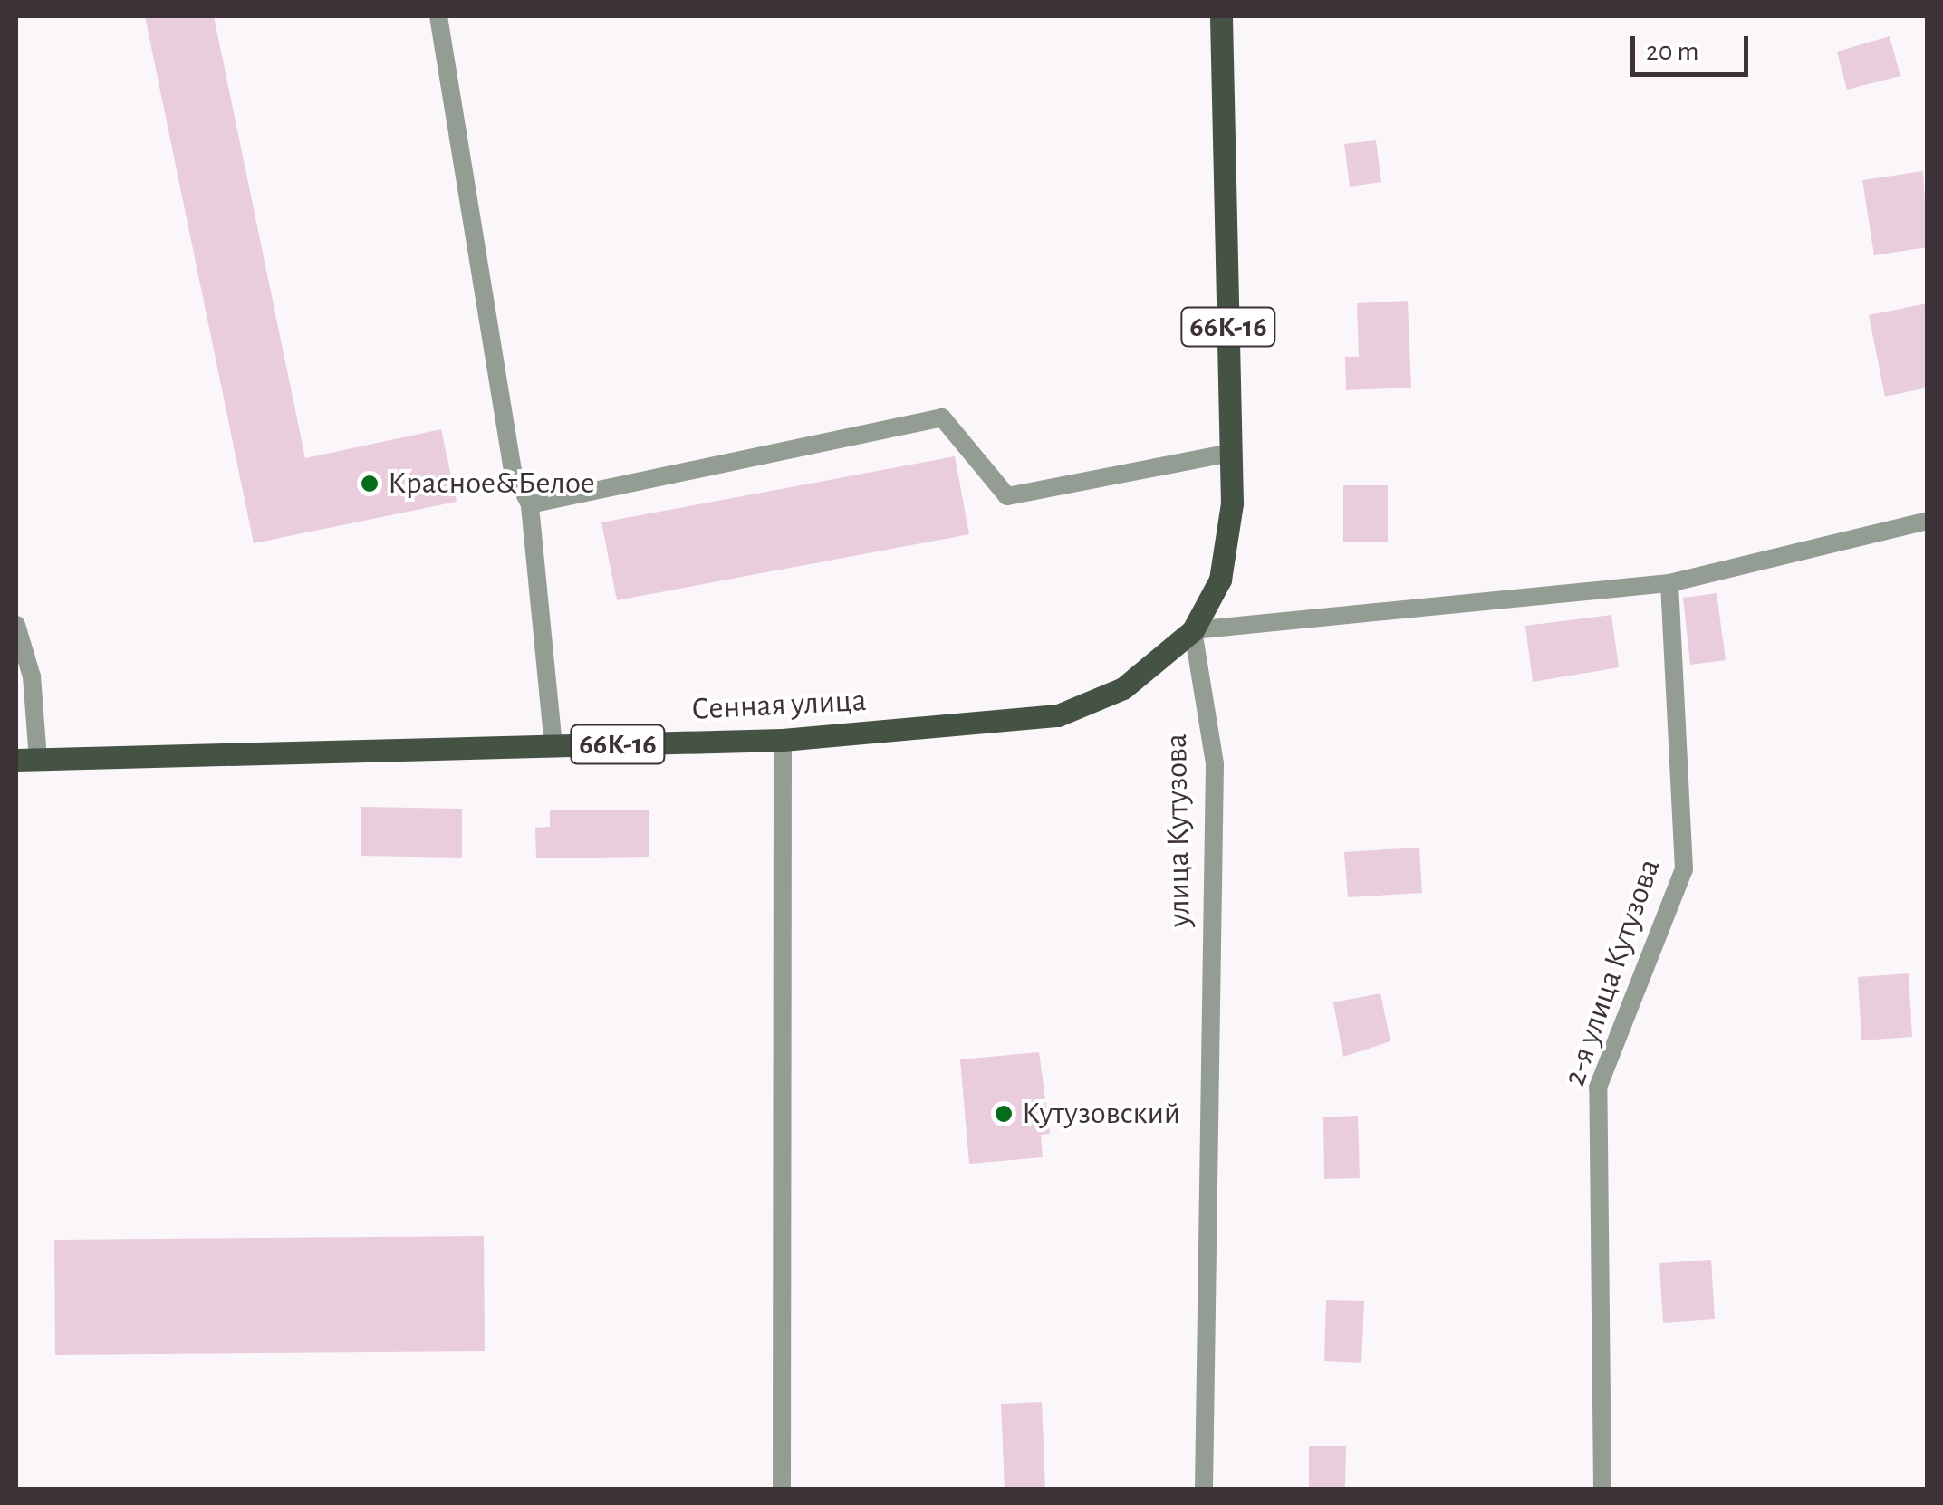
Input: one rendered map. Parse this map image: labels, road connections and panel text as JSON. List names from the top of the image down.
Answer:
{
  "streets": {
    "main road": ["66К-16", "Сенная улица"],
    "street": ["улица Кутузова", "2-я улица Кутузова"]
  },
  "crossings": [
    ["66К-16", "Сенная улица"],
    ["66К-16", "улица Кутузова"],
    ["Сенная улица", "улица Кутузова"]
  ],
  "places": ["Красное&Белое", "Кутузовский"],
  "scale_bar": "20 m"
}
